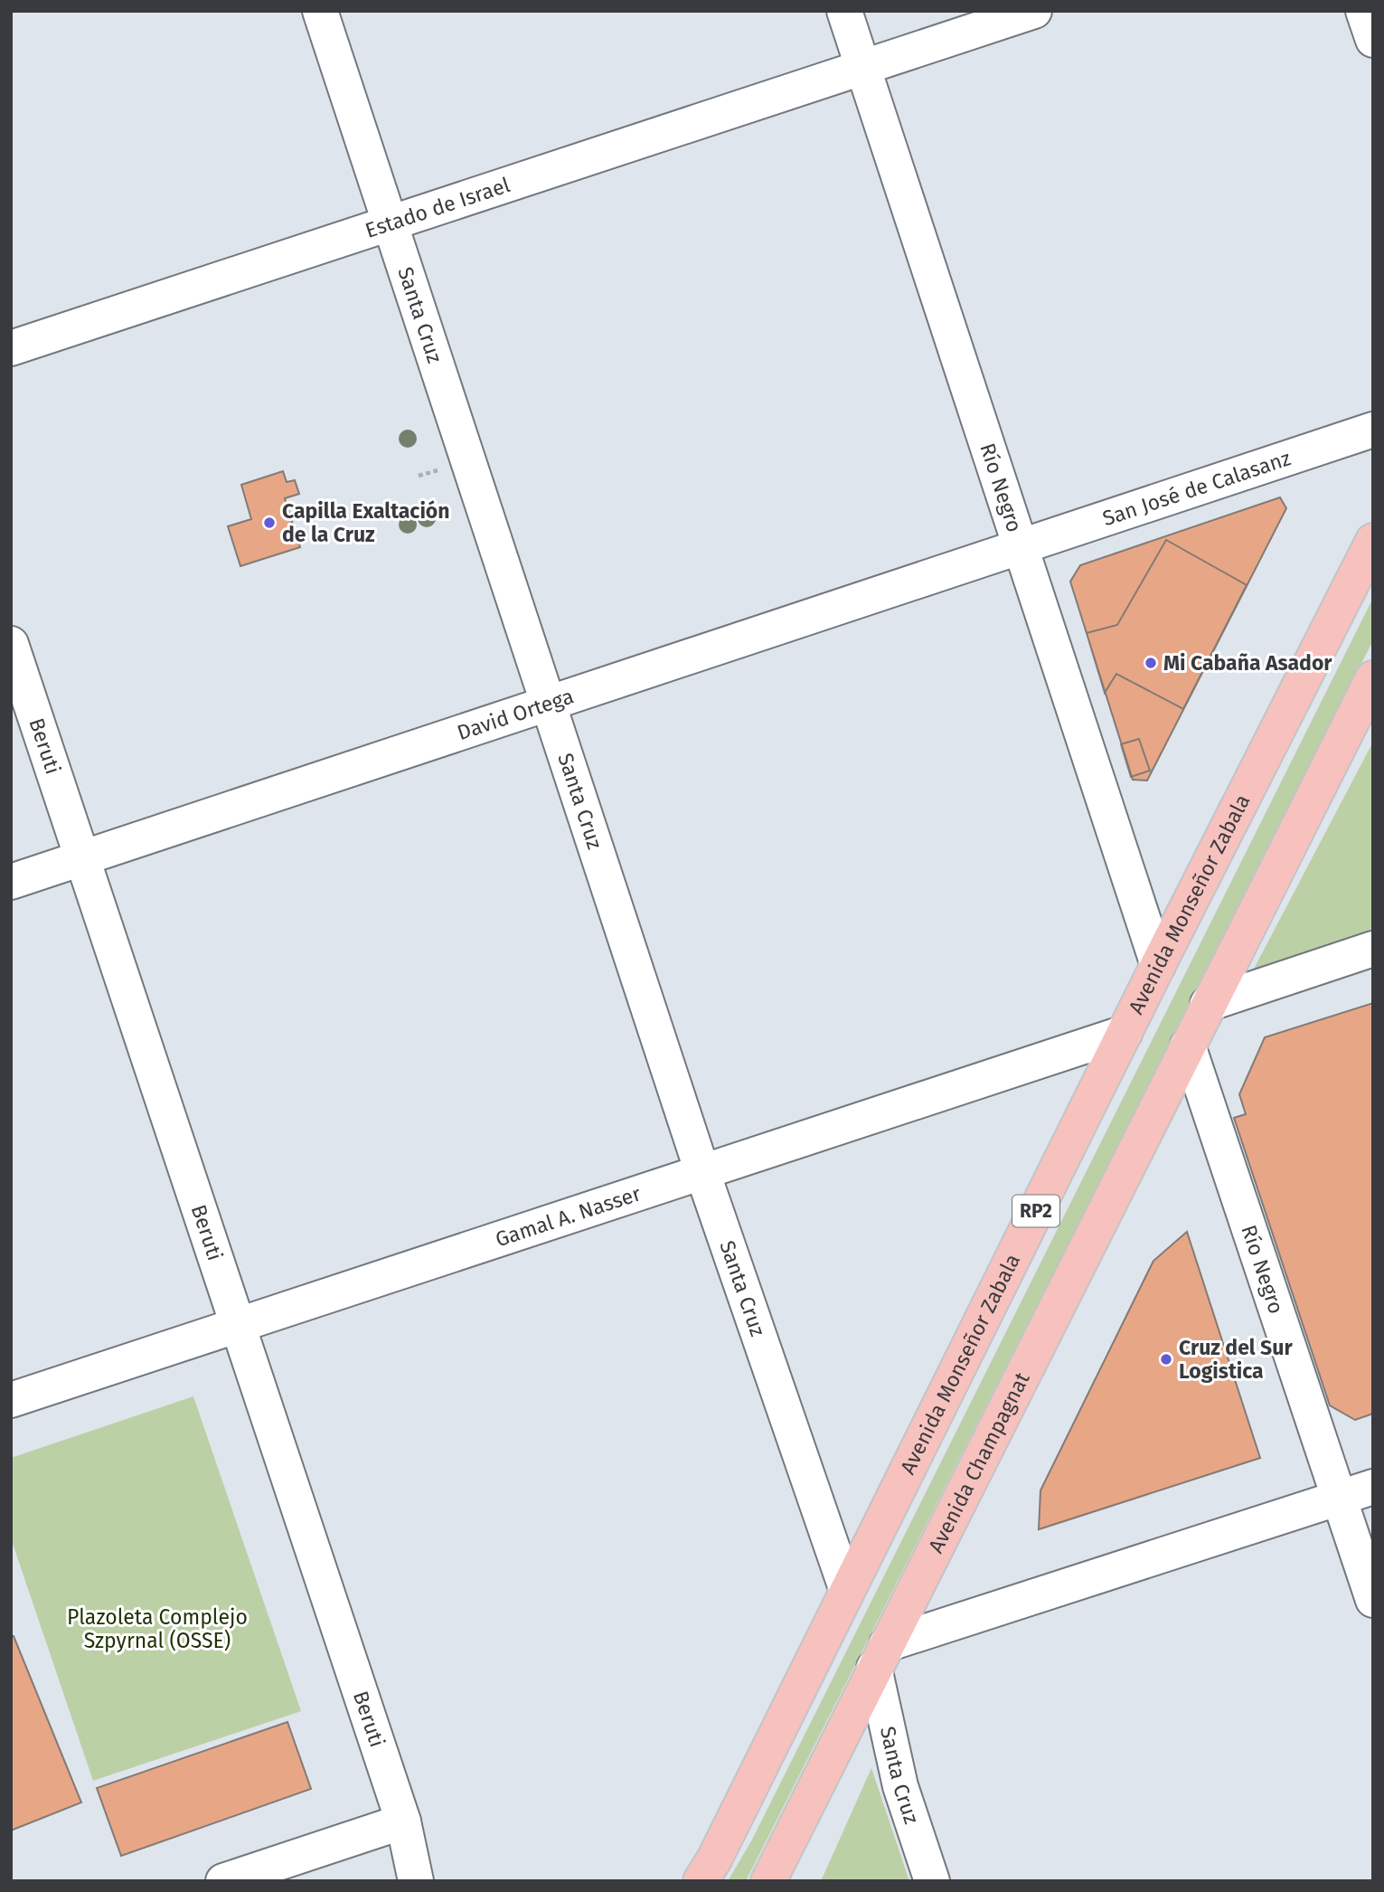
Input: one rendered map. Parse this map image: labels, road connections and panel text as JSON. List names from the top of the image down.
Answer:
{
  "streets": {
    "highway": ["Avenida Monseñor Zabala", "RP2", "Avenida Champagnat"],
    "street": [
      "Estado de Israel",
      "Santa Cruz",
      "Río Negro",
      "San José de Calasanz",
      "David Ortega",
      "Beruti",
      "Gamal A. Nasser"
    ]
  },
  "crossings": [
    ["Estado de Israel", "Santa Cruz"],
    ["Estado de Israel", "Río Negro"],
    ["Santa Cruz", "David Ortega"],
    ["Santa Cruz", "Avenida Monseñor Zabala"],
    ["Santa Cruz", "Gamal A. Nasser"],
    ["Santa Cruz", "Avenida Champagnat"],
    ["Río Negro", "San José de Calasanz"],
    ["Río Negro", "David Ortega"],
    ["Río Negro", "Avenida Monseñor Zabala"],
    ["Río Negro", "Avenida Champagnat"],
    ["San José de Calasanz", "David Ortega"],
    ["David Ortega", "Beruti"],
    ["Beruti", "Gamal A. Nasser"],
    ["Avenida Monseñor Zabala", "Gamal A. Nasser"]
  ],
  "parks": ["Plazoleta Complejo Szpyrnal (OSSE)"],
  "places": ["Capilla Exaltación de la Cruz", "Mi Cabaña Asador", "Cruz del Sur Logistica"]
}
